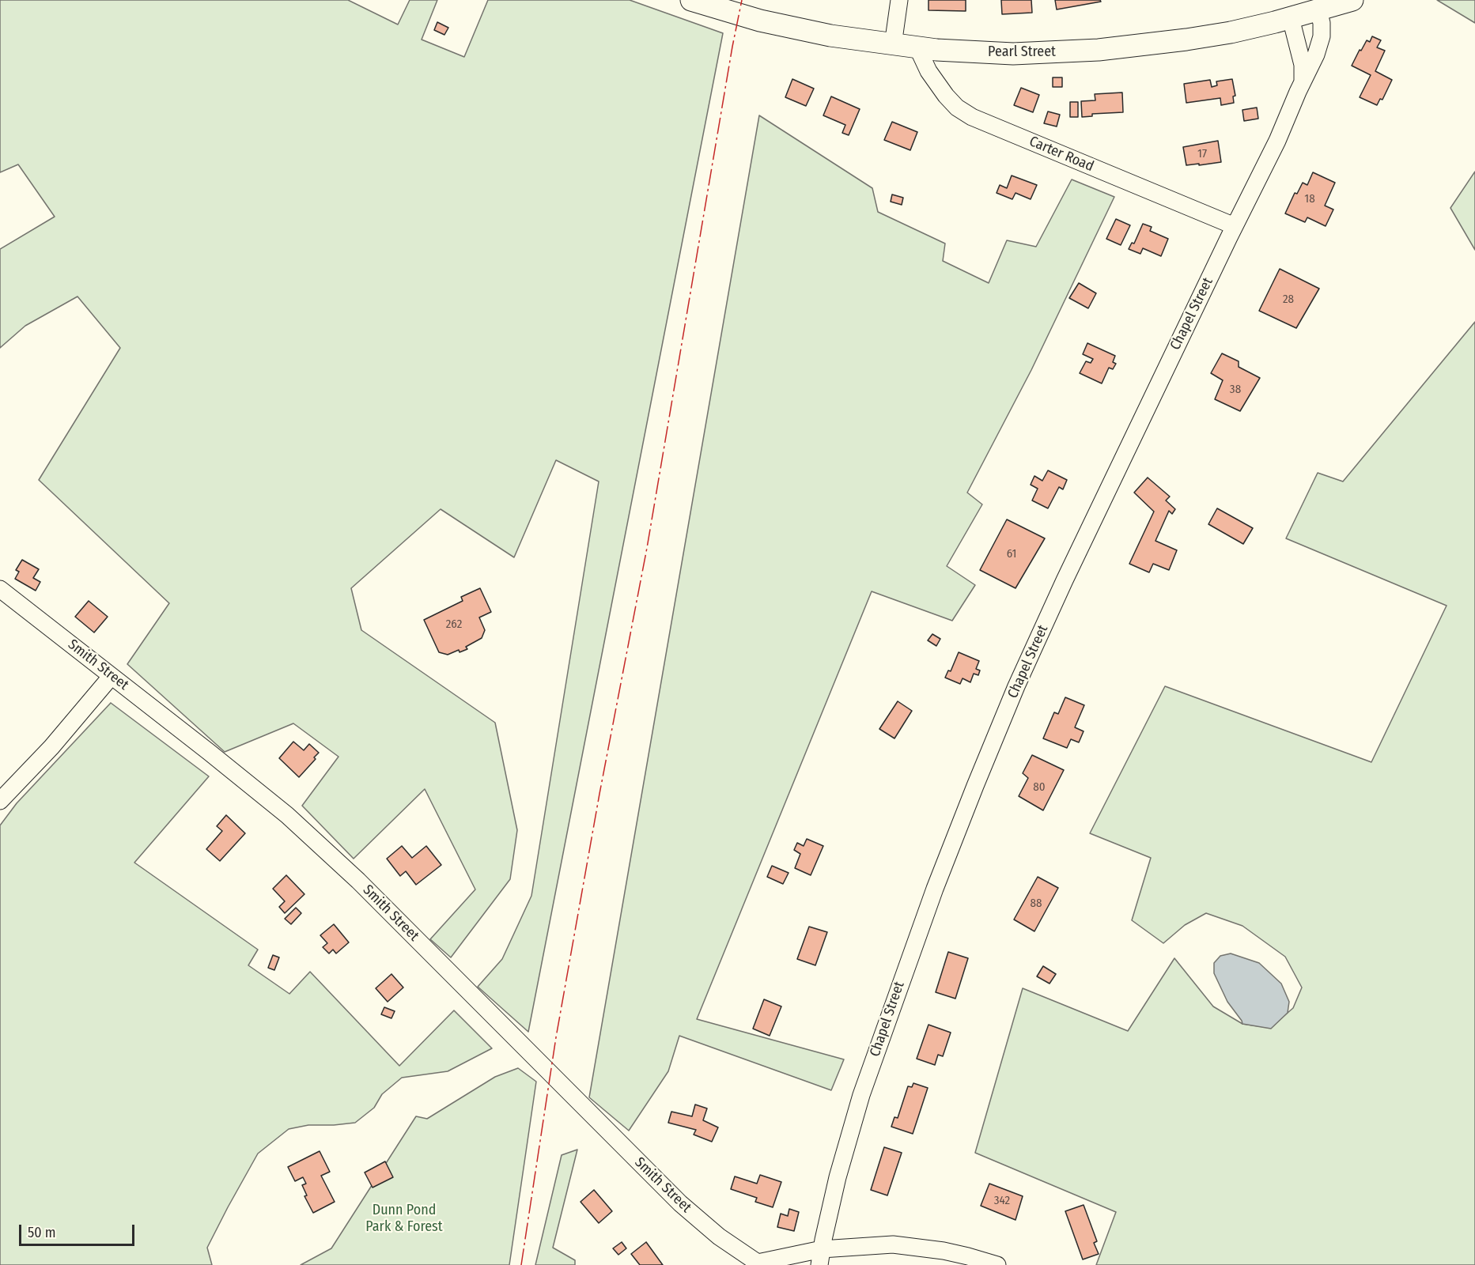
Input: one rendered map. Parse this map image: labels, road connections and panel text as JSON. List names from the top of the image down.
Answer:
{
  "streets": {
    "main road": ["Pearl Street"],
    "street": ["Carter Road", "Chapel Street", "Smith Street"]
  },
  "crossings": [
    ["Pearl Street", "Carter Road"],
    ["Pearl Street", "Chapel Street"],
    ["Carter Road", "Chapel Street"],
    ["Chapel Street", "Smith Street"]
  ],
  "parks": ["Dunn Pond Park & Forest"],
  "house_numbers": [
    "17",
    "18",
    "28",
    "38",
    "61",
    "262",
    "80",
    "88",
    "342"
  ],
  "scale_bar": "50 m"
}
